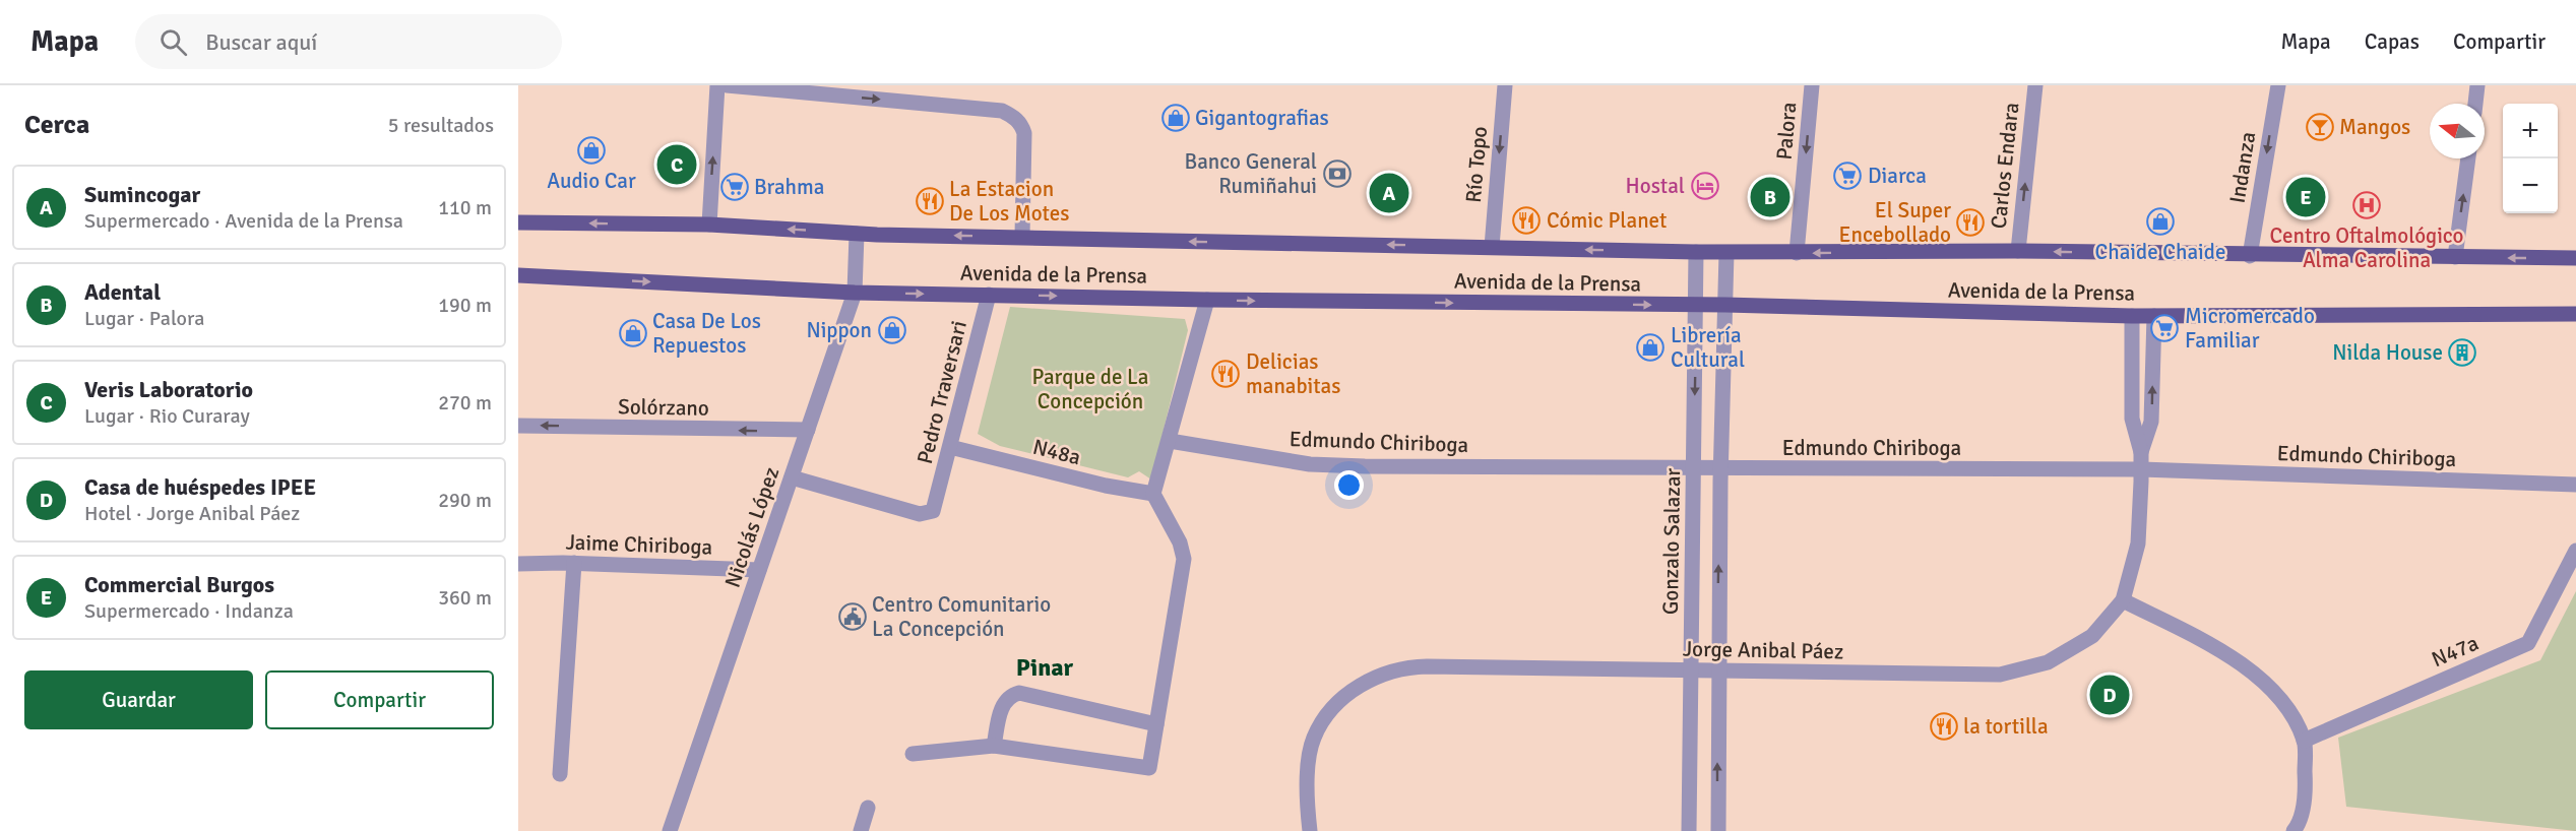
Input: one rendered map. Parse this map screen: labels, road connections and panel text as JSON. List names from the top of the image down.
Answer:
{
  "streets": {
    "main road": ["Avenida de la Prensa"],
    "street": [
      "Palora",
      "Río Topo",
      "Carlos Endara",
      "Indanza",
      "Pedro Traversari",
      "Solórzano",
      "Edmundo Chiriboga",
      "N48a",
      "Nicolás López",
      "Gonzalo Salazar",
      "Jaime Chiriboga",
      "Jorge Anibal Páez",
      "N47a"
    ]
  },
  "crossings": [
    ["Palora", "Avenida de la Prensa"],
    ["Río Topo", "Avenida de la Prensa"],
    ["Carlos Endara", "Avenida de la Prensa"],
    ["Indanza", "Avenida de la Prensa"],
    ["Avenida de la Prensa", "Pedro Traversari"],
    ["Avenida de la Prensa", "Nicolás López"],
    ["Avenida de la Prensa", "Gonzalo Salazar"],
    ["Avenida de la Prensa", "Jorge Anibal Páez"],
    ["Pedro Traversari", "N48a"],
    ["Pedro Traversari", "Nicolás López"],
    ["Solórzano", "Nicolás López"],
    ["Edmundo Chiriboga", "Gonzalo Salazar"],
    ["Edmundo Chiriboga", "Jorge Anibal Páez"],
    ["Nicolás López", "Jaime Chiriboga"],
    ["Gonzalo Salazar", "Jorge Anibal Páez"]
  ],
  "one_way": [
    "Palora",
    "Río Topo",
    "Carlos Endara",
    "Indanza",
    "Solórzano"
  ],
  "districts": ["Pinar"],
  "parks": ["Parque de La Concepción"],
  "places": {
    "shop": [
      "Gigantografias",
      "Audio Car",
      "Chaide Chaide",
      "Nippon",
      "Casa De Los Repuestos",
      "Librería Cultural"
    ],
    "bar": ["Mangos"],
    "bank": ["Banco General Rumiñahui"],
    "supermarket": ["Diarca", "Brahma", "Micromercado Familiar"],
    "hotel": ["Hostal"],
    "restaurant": [
      "La Estacion De Los Motes",
      "Cómic Planet",
      "El Super Encebollado",
      "Delicias manabitas",
      "la tortilla"
    ],
    "hospital": ["Centro Oftalmológico Alma Carolina"],
    "building": ["Nilda House"],
    "public building": ["Centro Comunitario La Concepción"]
  },
  "north": "left",
  "page": {
    "header": "Mapa",
    "search": "Buscar aquí",
    "nav": ["Mapa", "Capas", "Compartir"],
    "heading": ["Cerca", "5 resultados"],
    "map_buttons": ["+", "−"],
    "pins": [
      "C",
      "A",
      "B",
      "E",
      "D"
    ],
    "list": [
      {
        "mark": "A",
        "name": "Sumincogar",
        "note": "Supermercado · Avenida de la Prensa",
        "value": "110 m"
      },
      {
        "mark": "B",
        "name": "Adental",
        "note": "Lugar · Palora",
        "value": "190 m"
      },
      {
        "mark": "C",
        "name": "Veris Laboratorio",
        "note": "Lugar · Rio Curaray",
        "value": "270 m"
      },
      {
        "mark": "D",
        "name": "Casa de huéspedes IPEE",
        "note": "Hotel · Jorge Anibal Páez",
        "value": "290 m"
      },
      {
        "mark": "E",
        "name": "Commercial Burgos",
        "note": "Supermercado · Indanza",
        "value": "360 m"
      }
    ],
    "buttons": ["Guardar", "Compartir"]
  }
}
